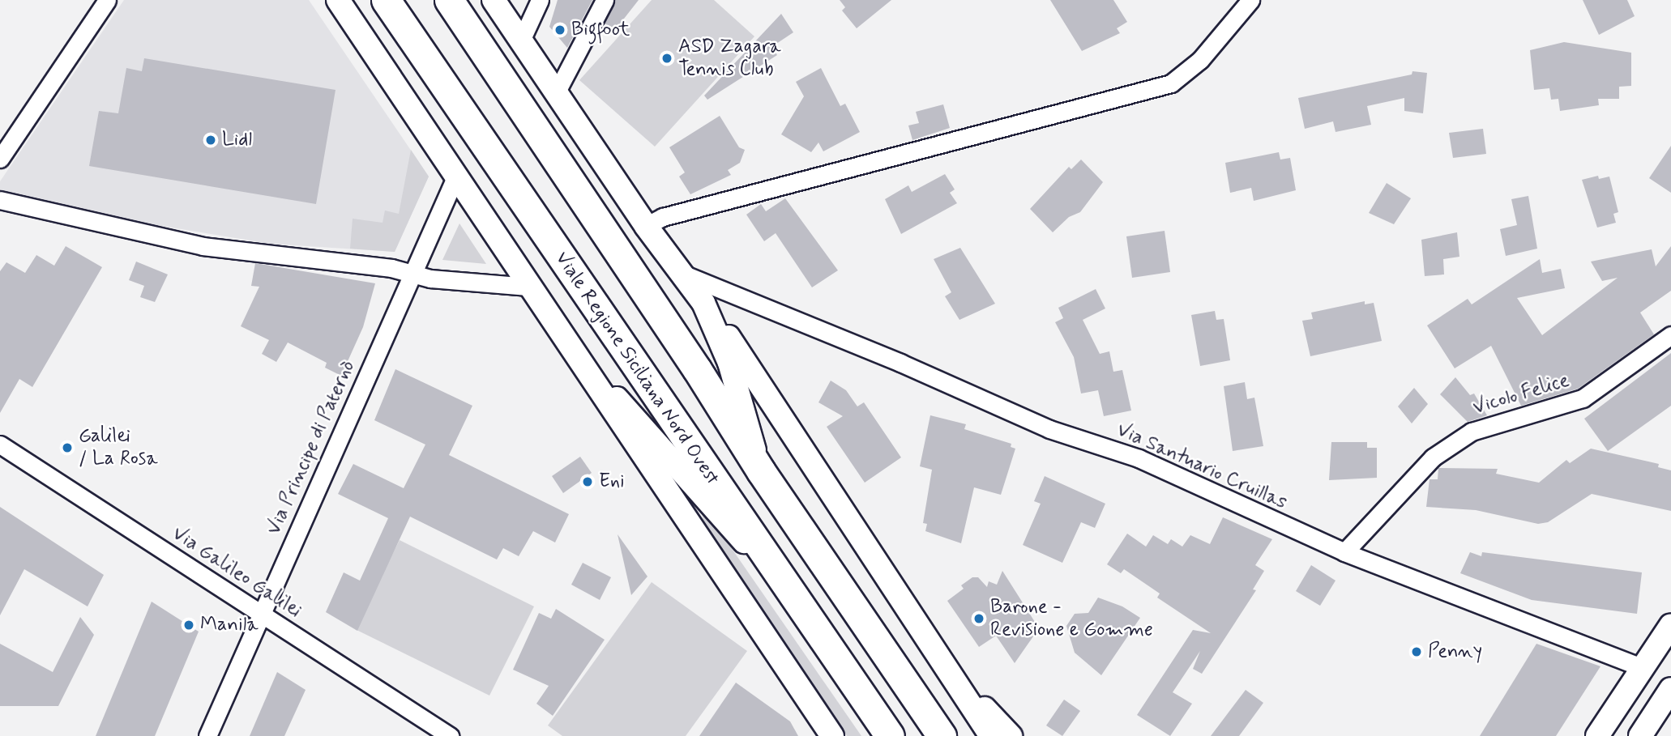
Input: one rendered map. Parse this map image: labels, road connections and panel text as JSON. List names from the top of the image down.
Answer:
{
  "streets": {
    "main road": ["Viale Regione Siciliana Nord Ovest"],
    "street": [
      "Vicolo Felice",
      "Via Principe di Paternò",
      "Via Santuario Cruillas",
      "Via Galileo Galilei"
    ]
  },
  "crossings": [
    ["Vicolo Felice", "Via Santuario Cruillas"],
    ["Via Principe di Paternò", "Via Galileo Galilei"]
  ],
  "places": [
    "Bigfoot",
    "ASD Zagara Tennis Club",
    "Lidl",
    "Galilei / La Rosa",
    "Eni",
    "Barone - Revisione e Gomme",
    "Manila",
    "Penny"
  ]
}
